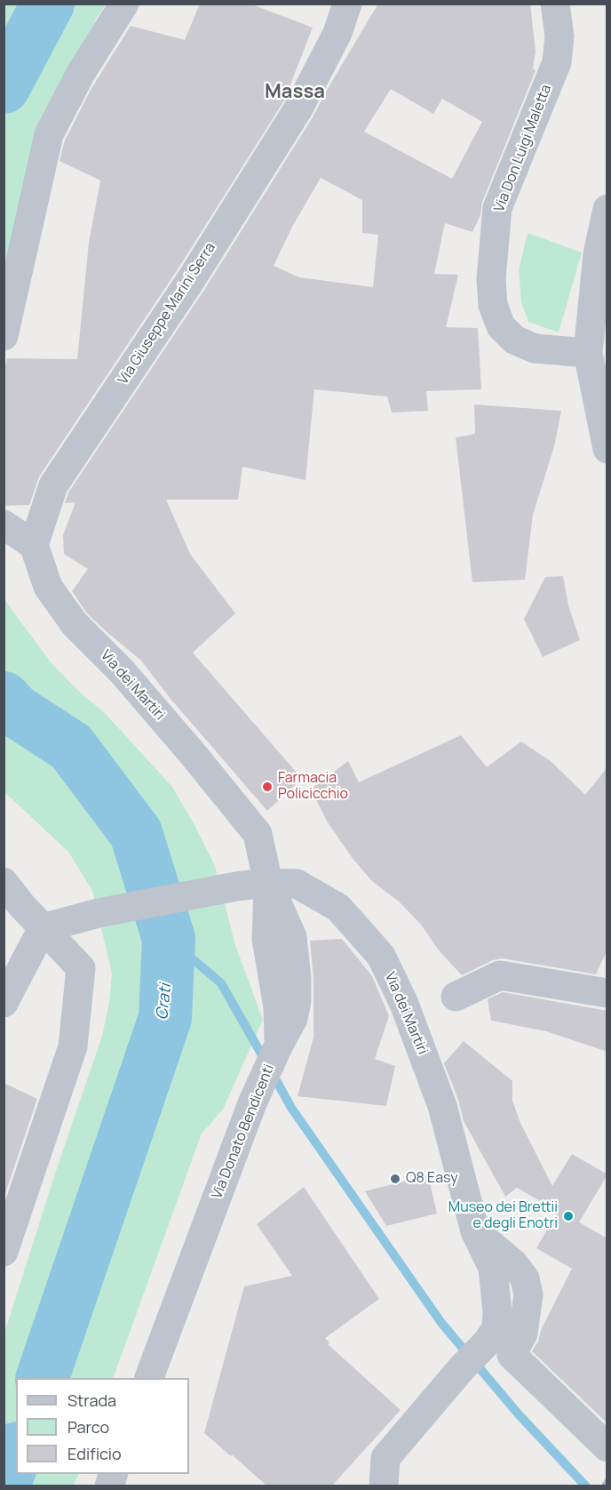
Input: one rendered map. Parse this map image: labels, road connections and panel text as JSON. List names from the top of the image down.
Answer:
{
  "streets": {
    "street": [
      "Via Don Luigi Maletta",
      "Via Giuseppe Marini Serra",
      "Via dei Martiri",
      "Via Donato Bendicenti"
    ]
  },
  "crossings": [
    ["Via Giuseppe Marini Serra", "Via dei Martiri"],
    ["Via dei Martiri", "Via Donato Bendicenti"]
  ],
  "districts": ["Massa"],
  "water": ["Crati"],
  "places": ["Farmacia Policicchio", "Q8 Easy", "Museo dei Brettii e degli Enotri"],
  "legend": ["Strada", "Parco", "Edificio"]
}
